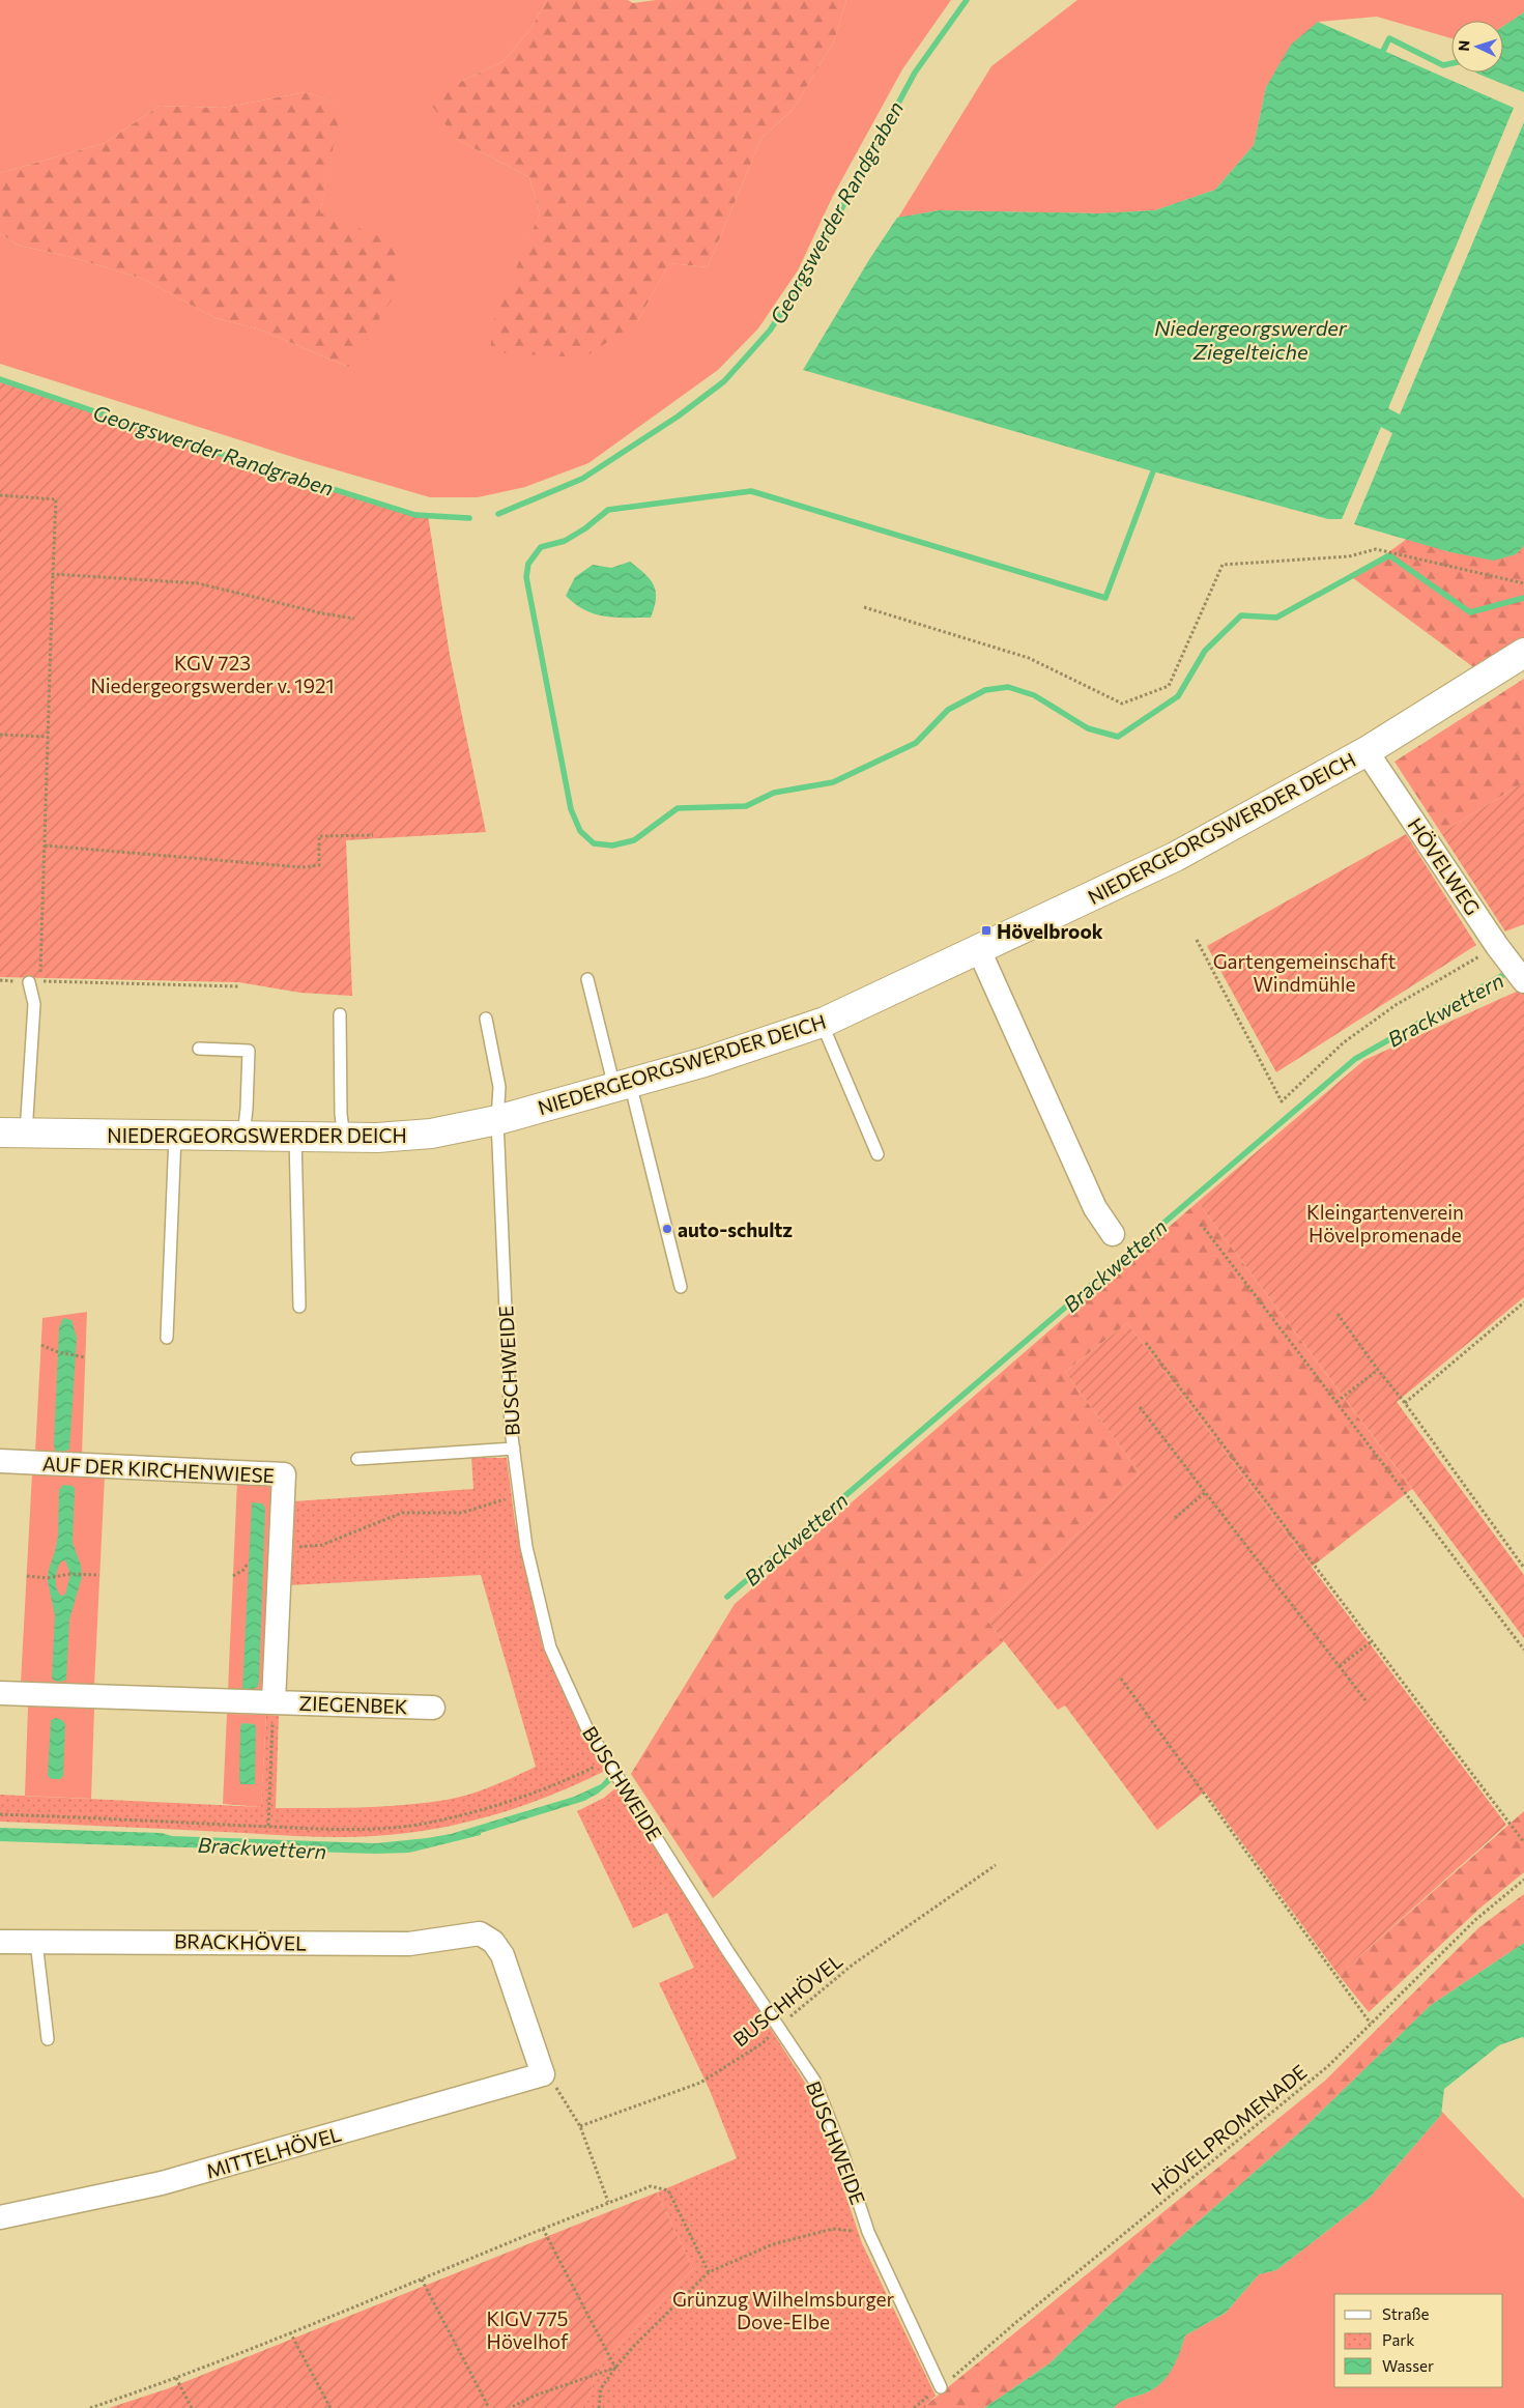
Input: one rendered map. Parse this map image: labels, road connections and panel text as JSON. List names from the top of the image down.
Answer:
{
  "streets": {
    "street": [
      "NIEDERGEORGSWERDER DEICH",
      "HÖVELWEG",
      "AUF DER KIRCHENWIESE",
      "ZIEGENBEK",
      "BRACKHÖVEL",
      "MITTELHÖVEL"
    ],
    "lane": ["BUSCHWEIDE"],
    "path": ["BUSCHHÖVEL", "HÖVELPROMENADE"]
  },
  "crossings": [
    ["NIEDERGEORGSWERDER DEICH", "HÖVELWEG"],
    ["NIEDERGEORGSWERDER DEICH", "BUSCHWEIDE"],
    ["BUSCHWEIDE", "BUSCHHÖVEL"],
    ["BUSCHWEIDE", "HÖVELPROMENADE"],
    ["AUF DER KIRCHENWIESE", "ZIEGENBEK"],
    ["BRACKHÖVEL", "MITTELHÖVEL"]
  ],
  "water": ["Georgswerder Randgraben", "Niedergeorgswerder Ziegelteiche", "Brackwettern"],
  "parks": [
    "KGV 723 Niedergeorgswerder v. 1921",
    "Gartengemeinschaft Windmühle",
    "Kleingartenverein Hövelpromenade",
    "Grünzug Wilhelmsburger Dove-Elbe",
    "KlGV 775 Hövelhof"
  ],
  "places": {
    "transit": ["Hövelbrook"],
    "other": ["auto-schultz"]
  },
  "legend": ["Straße", "Park", "Wasser"],
  "north": "left"
}
